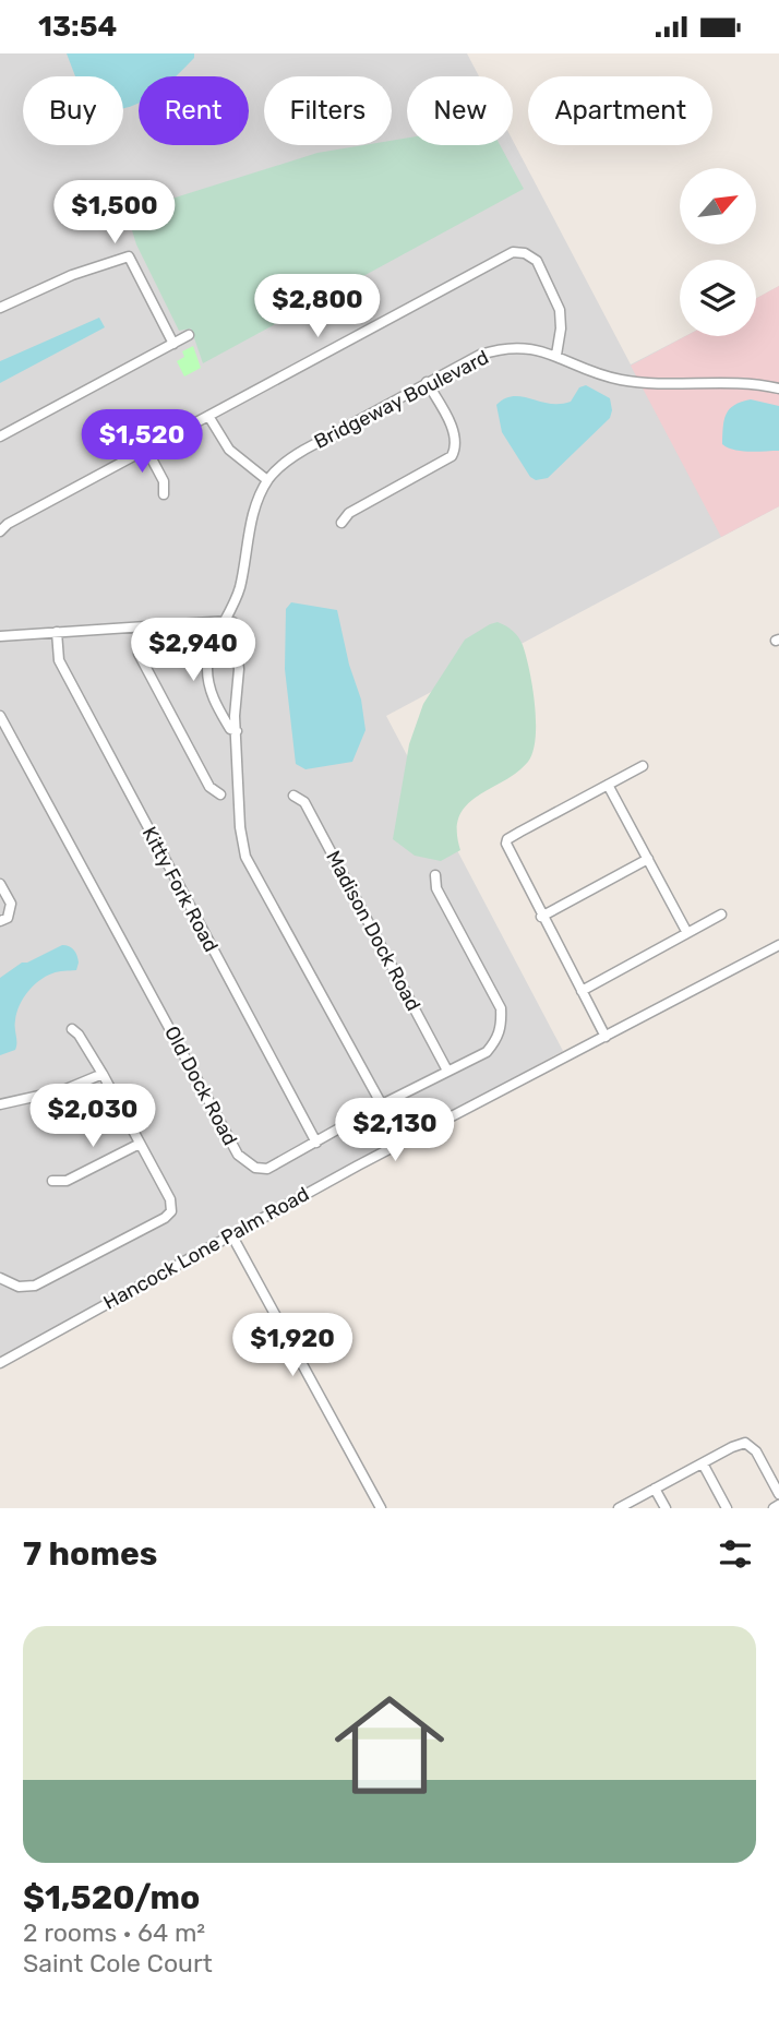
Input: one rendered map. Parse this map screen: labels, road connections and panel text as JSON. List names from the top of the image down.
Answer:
{
  "streets": {
    "street": [
      "Bridgeway Boulevard",
      "Kitty Fork Road",
      "Madison Dock Road",
      "Old Dock Road",
      "Hancock Lone Palm Road"
    ]
  },
  "crossings": [
    ["Kitty Fork Road", "Old Dock Road"],
    ["Madison Dock Road", "Old Dock Road"]
  ],
  "north": "top right",
  "page": {
    "status": "13:54",
    "chip": [
      "Buy",
      "Rent",
      "Filters",
      "New",
      "Apartment"
    ],
    "price": [
      "$1,500",
      "$2,800",
      "$1,520",
      "$2,940",
      "$2,030",
      "$2,130",
      "$1,920"
    ],
    "heading": "7 homes",
    "list": [
      {
        "name": "$1,520/mo",
        "note": "2 rooms · 64 m² · Saint Cole Court"
      }
    ]
  }
}
